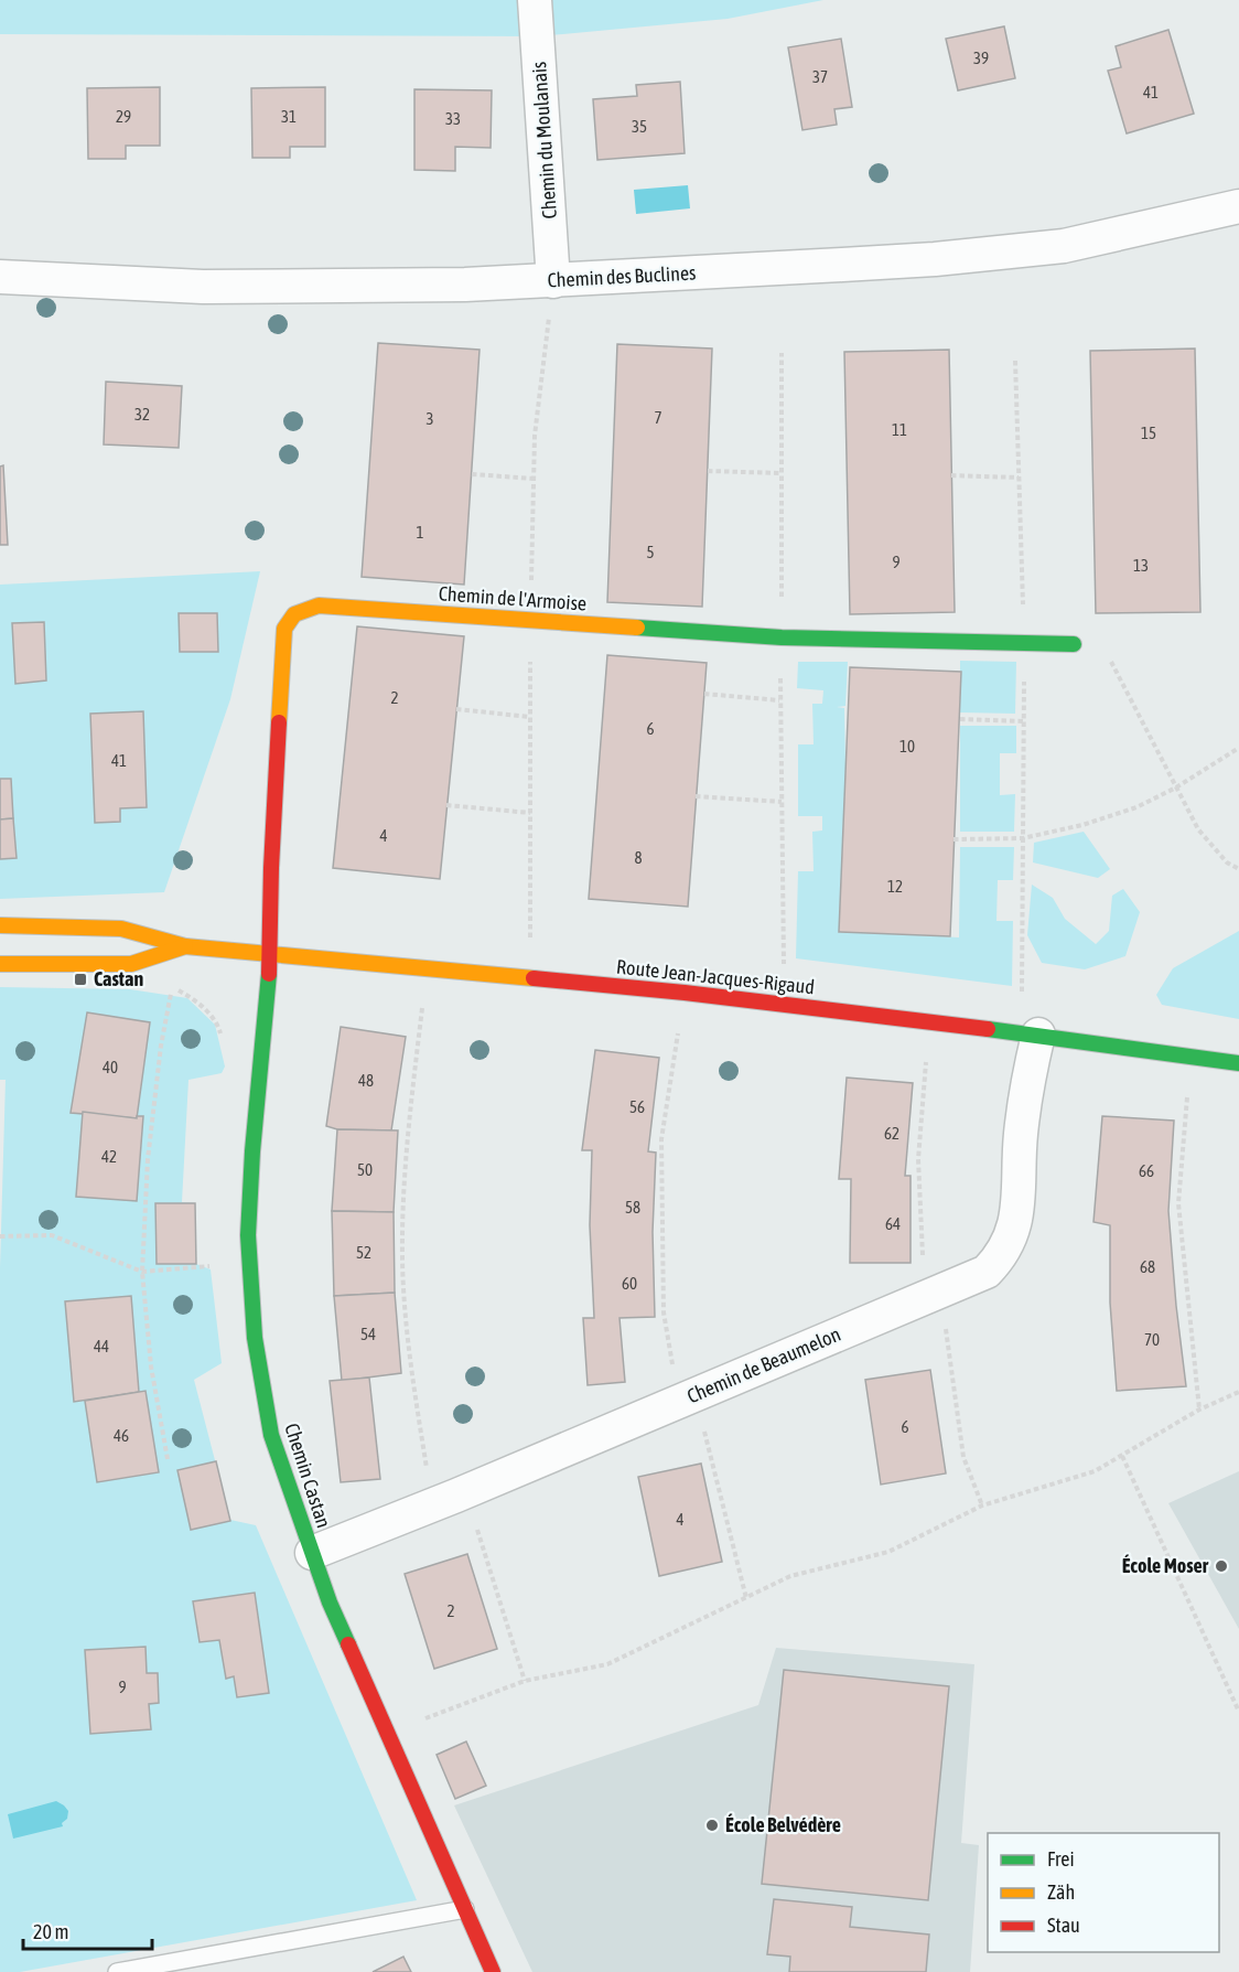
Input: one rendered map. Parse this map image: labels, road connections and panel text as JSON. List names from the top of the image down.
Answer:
{
  "streets": {
    "street": [
      "Chemin du Moulanais",
      "Chemin des Buclines",
      "Chemin de l'Armoise",
      "Route Jean-Jacques-Rigaud",
      "Chemin de Beaumelon",
      "Chemin Castan"
    ]
  },
  "crossings": [
    ["Chemin du Moulanais", "Chemin des Buclines"],
    ["Chemin de l'Armoise", "Route Jean-Jacques-Rigaud"],
    ["Chemin de l'Armoise", "Chemin Castan"],
    ["Route Jean-Jacques-Rigaud", "Chemin de Beaumelon"],
    ["Route Jean-Jacques-Rigaud", "Chemin Castan"],
    ["Chemin de Beaumelon", "Chemin Castan"]
  ],
  "places": {
    "transit": ["Castan"],
    "other": ["École Moser", "École Belvédère"]
  },
  "house_numbers": [
    "39",
    "37",
    "41",
    "29",
    "31",
    "33",
    "35",
    "32",
    "7",
    "3",
    "11",
    "15",
    "1",
    "5",
    "9",
    "13",
    "2",
    "6",
    "10",
    "41",
    "4",
    "8",
    "12",
    "40",
    "48",
    "56",
    "62",
    "42",
    "50",
    "66",
    "58",
    "64",
    "52",
    "68",
    "60",
    "54",
    "70",
    "44",
    "6",
    "46",
    "4",
    "2",
    "9"
  ],
  "legend": ["Frei", "Zäh", "Stau"],
  "scale_bar": "20 m"
}
